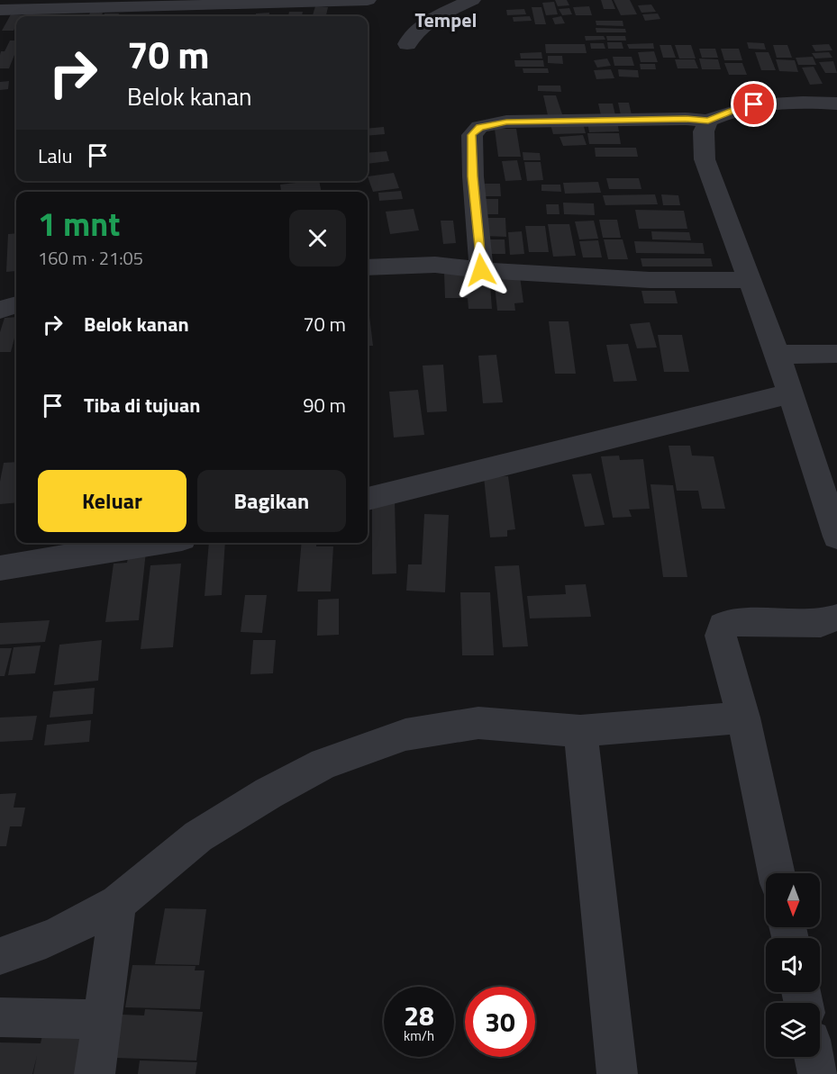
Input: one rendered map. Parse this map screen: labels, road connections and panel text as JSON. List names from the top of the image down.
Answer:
{
  "districts": ["Tempel"],
  "north": "bottom",
  "page": {
    "turn": ["70 m", "Belok kanan"],
    "then": "Lalu",
    "heading": ["1 mnt", "160 m · 21:05"],
    "list": [
      {
        "name": "Belok kanan",
        "value": "70 m"
      },
      {
        "name": "Tiba di tujuan",
        "value": "90 m"
      }
    ],
    "buttons": ["Keluar", "Bagikan"],
    "speed": "28 km/h",
    "limit": "30"
  }
}
